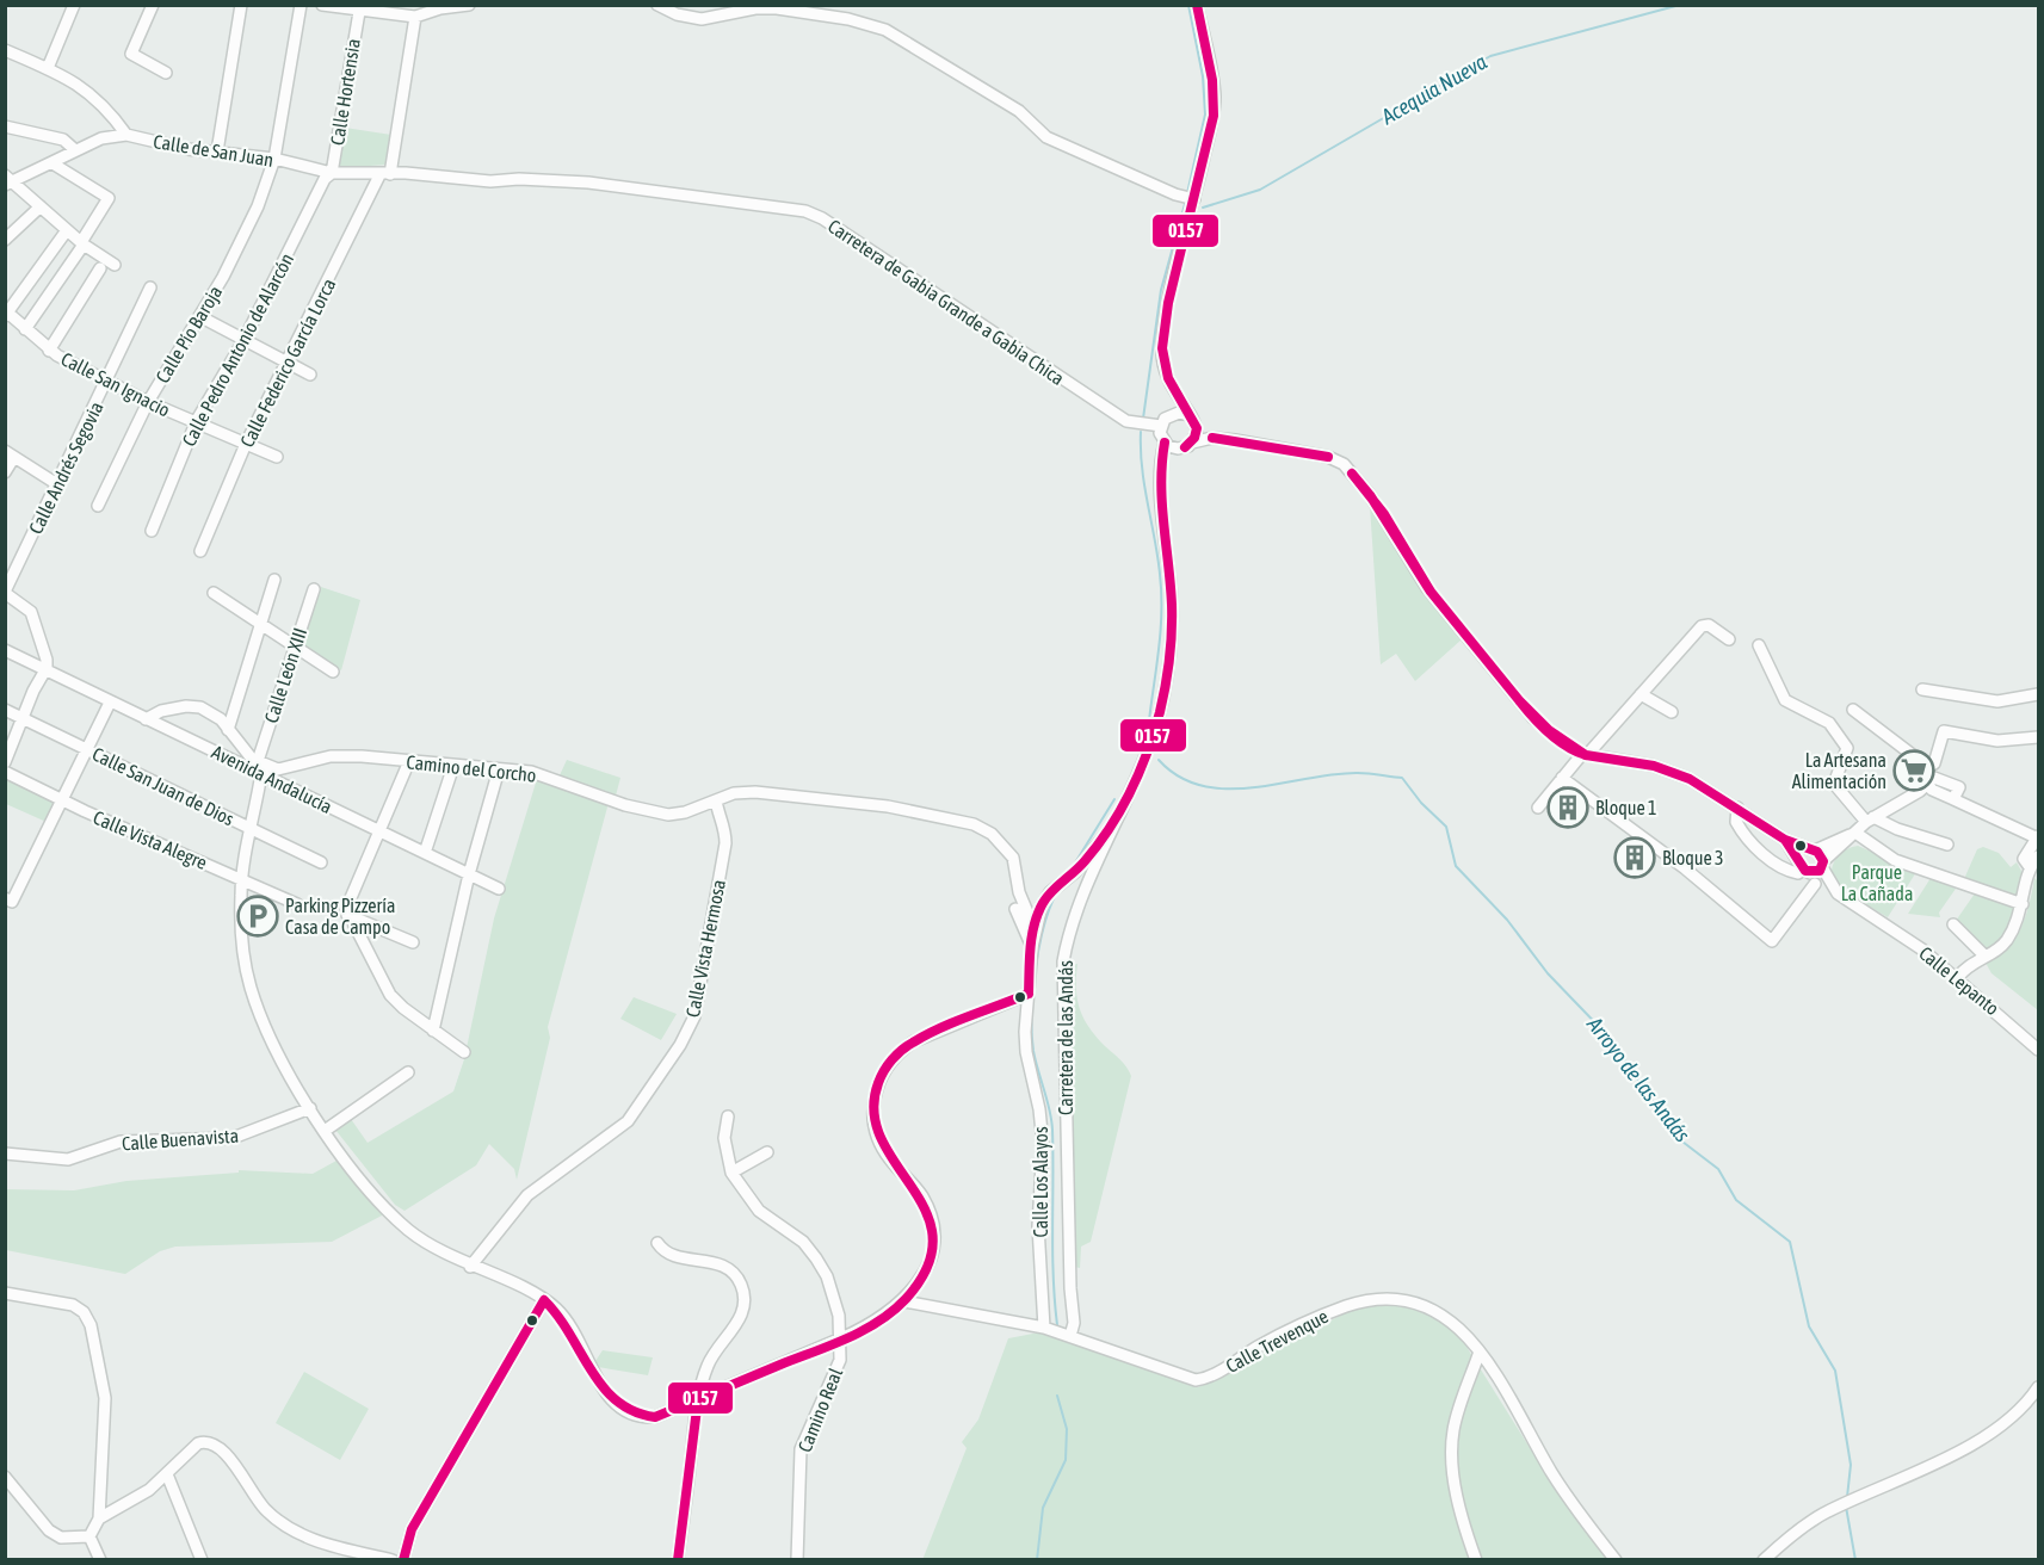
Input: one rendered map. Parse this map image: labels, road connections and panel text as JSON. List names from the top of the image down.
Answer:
{
  "streets": {
    "street": [
      "Calle Hortensia",
      "Calle de San Juan",
      "Carretera de Gabia Grande a Gabia Chica",
      "Calle Pío Baroja",
      "Calle Pedro Antonio de Alarcón",
      "Calle Federico García Lorca",
      "Calle San Ignacio",
      "Calle Andrés Segovia",
      "Calle León XIII",
      "Camino del Corcho",
      "Avenida Andalucía",
      "Calle San Juan de Dios",
      "Calle Vista Alegre",
      "Calle Vista Hermosa",
      "Calle Lepanto",
      "Carretera de las Andás",
      "Calle Buenavista",
      "Calle Los Alayos",
      "Calle Trevenque",
      "Camino Real"
    ]
  },
  "crossings": [
    ["Calle Hortensia", "Calle de San Juan"],
    ["Calle Hortensia", "Calle Pedro Antonio de Alarcón"],
    ["Calle de San Juan", "Carretera de Gabia Grande a Gabia Chica"],
    ["Calle de San Juan", "Calle Pío Baroja"],
    ["Calle de San Juan", "Calle Pedro Antonio de Alarcón"],
    ["Calle de San Juan", "Calle Federico García Lorca"],
    ["Carretera de Gabia Grande a Gabia Chica", "Carretera de las Andás"],
    ["Calle Pío Baroja", "Calle San Ignacio"],
    ["Calle Pedro Antonio de Alarcón", "Calle San Ignacio"],
    ["Calle Federico García Lorca", "Calle San Ignacio"],
    ["Calle San Ignacio", "Calle Andrés Segovia"],
    ["Calle León XIII", "Camino del Corcho"],
    ["Camino del Corcho", "Calle Vista Hermosa"],
    ["Camino del Corcho", "Carretera de las Andás"],
    ["Camino del Corcho", "Calle Los Alayos"],
    ["Carretera de las Andás", "Calle Trevenque"],
    ["Calle Los Alayos", "Calle Trevenque"]
  ],
  "water": ["Acequia Nueva", "Arroyo de las Andás"],
  "parks": ["Parque La Cañada"],
  "places": {
    "supermarket": ["La Artesana Alimentación"],
    "building": ["Bloque 1", "Bloque 3"],
    "parking": ["Parking Pizzería Casa de Campo"]
  },
  "lines": ["transit line 0157"]
}
